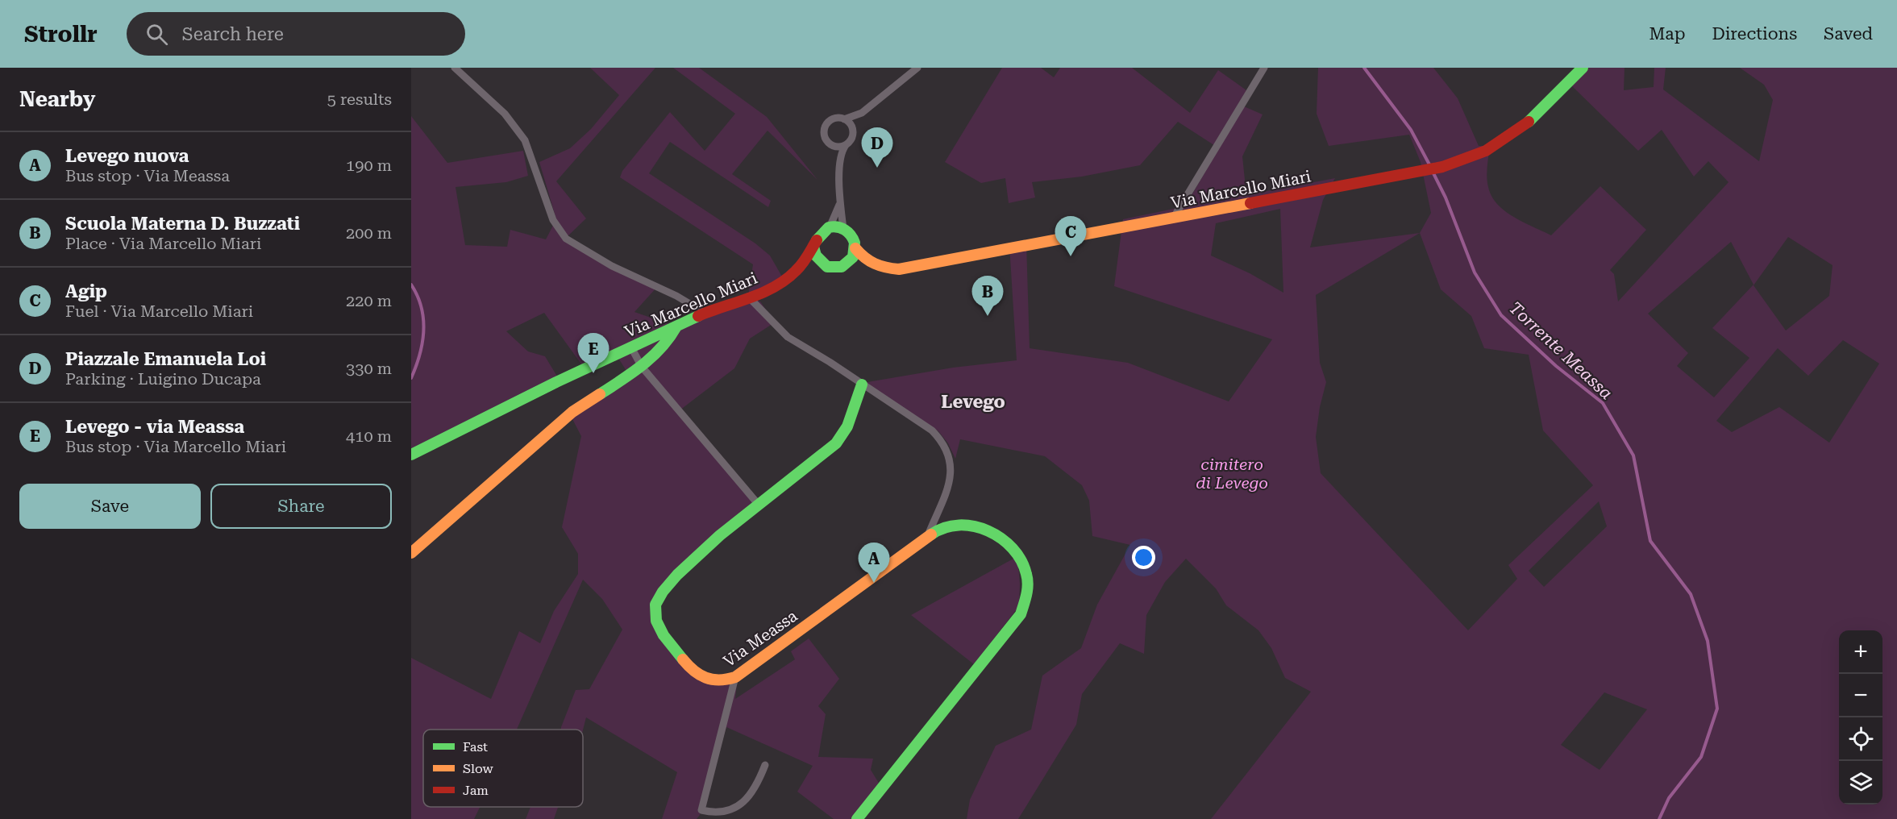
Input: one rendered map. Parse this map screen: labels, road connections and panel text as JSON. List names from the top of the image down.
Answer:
{
  "streets": {
    "street": ["Via Marcello Miari", "Via Meassa"]
  },
  "crossings": [
    ["Via Marcello Miari", "Via Meassa"]
  ],
  "districts": ["Levego"],
  "water": ["Torrente Meassa"],
  "parks": ["cimitero di Levego"],
  "legend": ["Fast", "Slow", "Jam"],
  "page": {
    "header": "Strollr",
    "search": "Search here",
    "nav": ["Map", "Directions", "Saved"],
    "heading": ["Nearby", "5 results"],
    "pins": [
      "D",
      "C",
      "B",
      "E",
      "A"
    ],
    "list": [
      {
        "mark": "A",
        "name": "Levego nuova",
        "note": "Bus stop · Via Meassa",
        "value": "190 m"
      },
      {
        "mark": "B",
        "name": "Scuola Materna D. Buzzati",
        "note": "Place · Via Marcello Miari",
        "value": "200 m"
      },
      {
        "mark": "C",
        "name": "Agip",
        "note": "Fuel · Via Marcello Miari",
        "value": "220 m"
      },
      {
        "mark": "D",
        "name": "Piazzale Emanuela Loi",
        "note": "Parking · Luigino Ducapa",
        "value": "330 m"
      },
      {
        "mark": "E",
        "name": "Levego - via Meassa",
        "note": "Bus stop · Via Marcello Miari",
        "value": "410 m"
      }
    ],
    "buttons": ["Save", "Share"],
    "map_buttons": ["+", "−"]
  }
}
